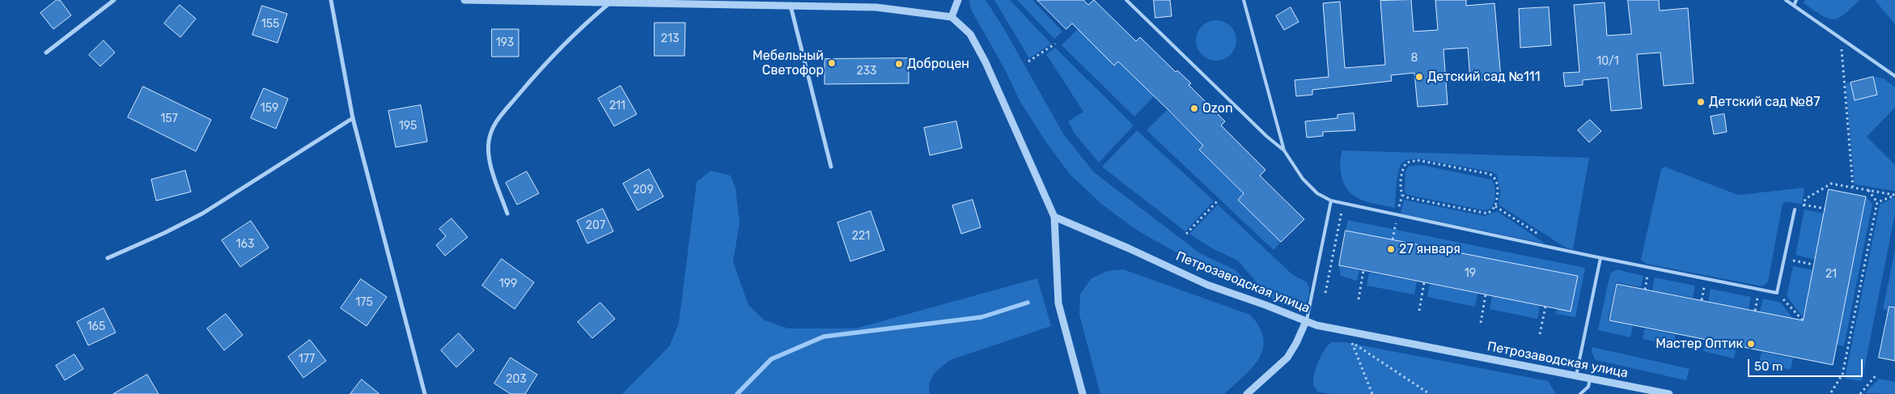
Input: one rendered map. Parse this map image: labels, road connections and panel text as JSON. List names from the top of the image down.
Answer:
{
  "streets": {
    "street": ["Петрозаводская улица"]
  },
  "places": [
    "Мебельный Светофор",
    "Доброцен",
    "Детский сад №111",
    "Детский сад №87",
    "Ozon",
    "27 января",
    "Мастер Оптик"
  ],
  "house_numbers": [
    "155",
    "213",
    "193",
    "8",
    "10/1",
    "233",
    "211",
    "159",
    "157",
    "195",
    "209",
    "207",
    "221",
    "163",
    "19",
    "21",
    "199",
    "175",
    "165",
    "177",
    "203"
  ],
  "scale_bar": "50 m"
}
